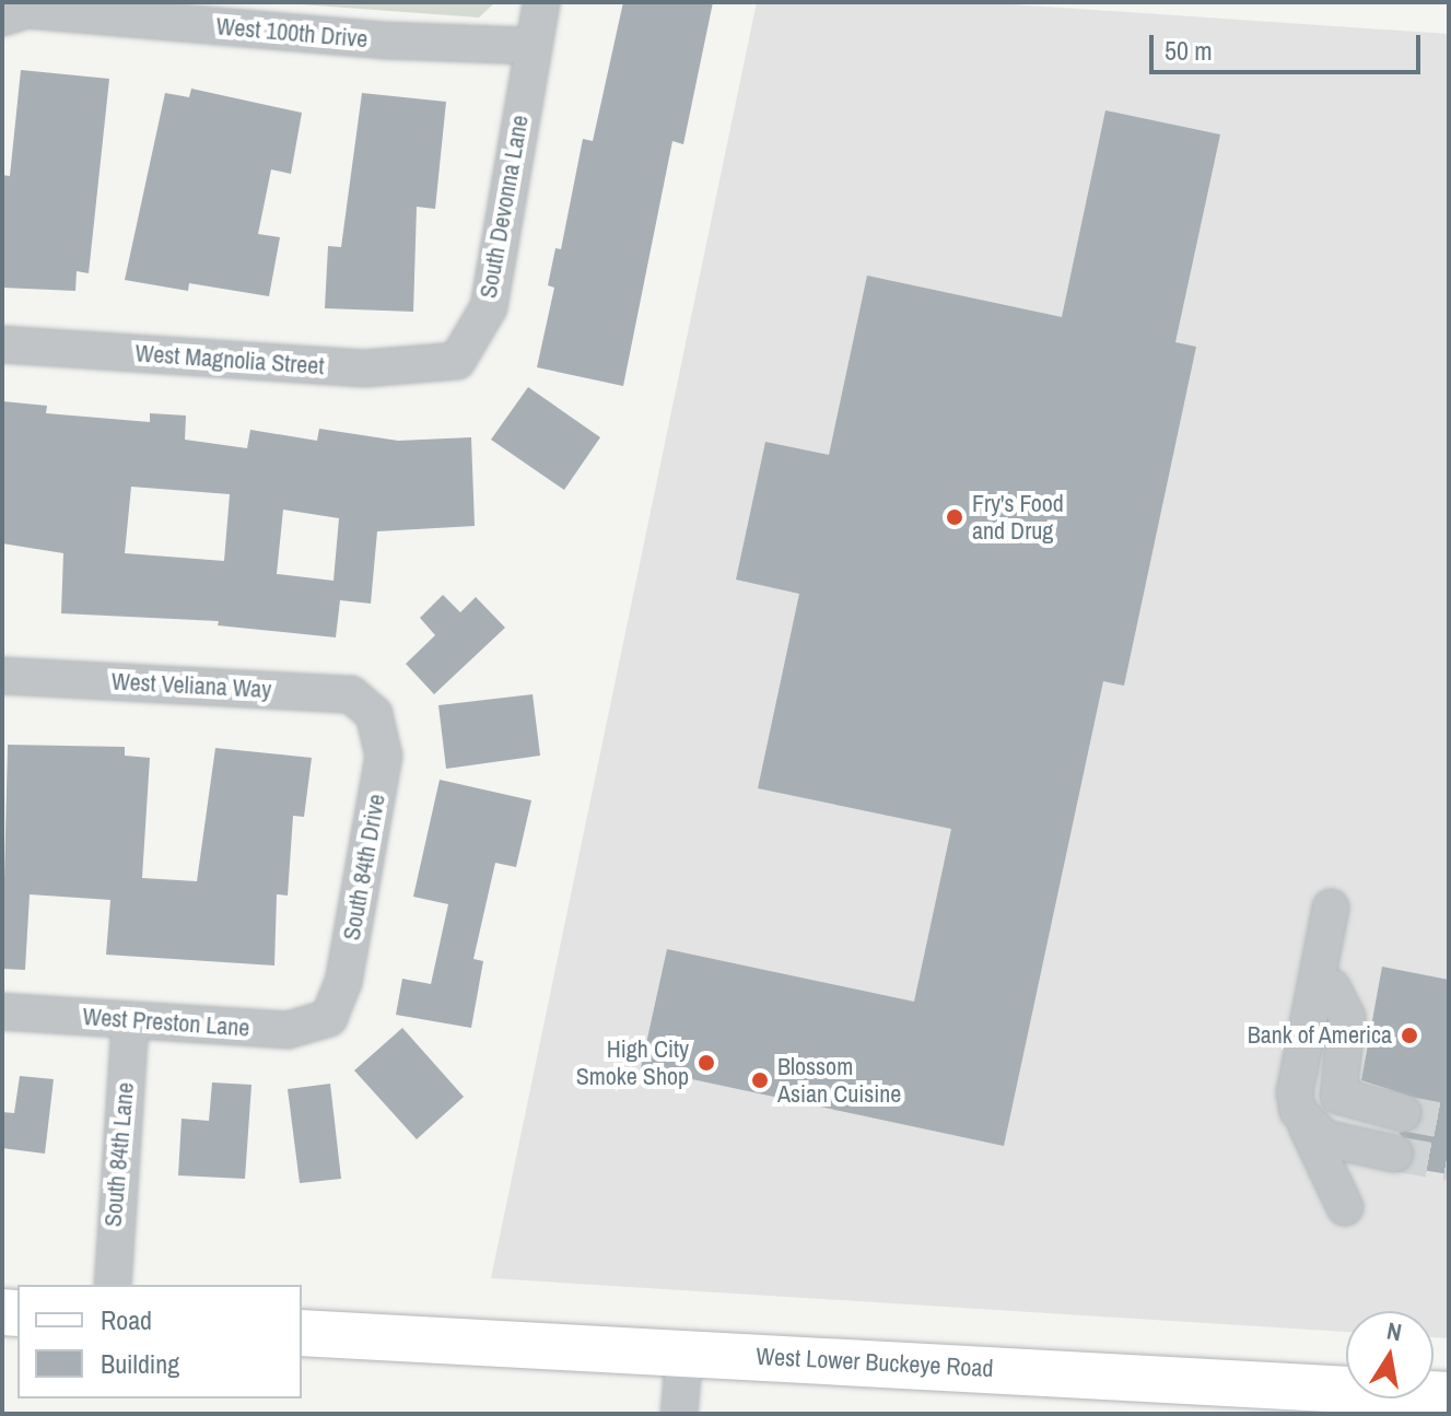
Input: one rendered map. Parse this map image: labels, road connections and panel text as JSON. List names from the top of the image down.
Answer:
{
  "streets": {
    "main road": ["West Lower Buckeye Road"],
    "street": [
      "West 100th Drive",
      "South Devonna Lane",
      "West Magnolia Street",
      "West Veliana Way",
      "South 84th Drive",
      "West Preston Lane",
      "South 84th Lane"
    ]
  },
  "crossings": [
    ["West 100th Drive", "South Devonna Lane"],
    ["South Devonna Lane", "West Magnolia Street"],
    ["West Veliana Way", "South 84th Drive"],
    ["South 84th Drive", "West Preston Lane"],
    ["West Preston Lane", "South 84th Lane"]
  ],
  "places": [
    "Fry's Food and Drug",
    "Bank of America",
    "High City Smoke Shop",
    "Blossom Asian Cuisine"
  ],
  "legend": ["Road", "Building"],
  "scale_bar": "50 m",
  "north": "top"
}
